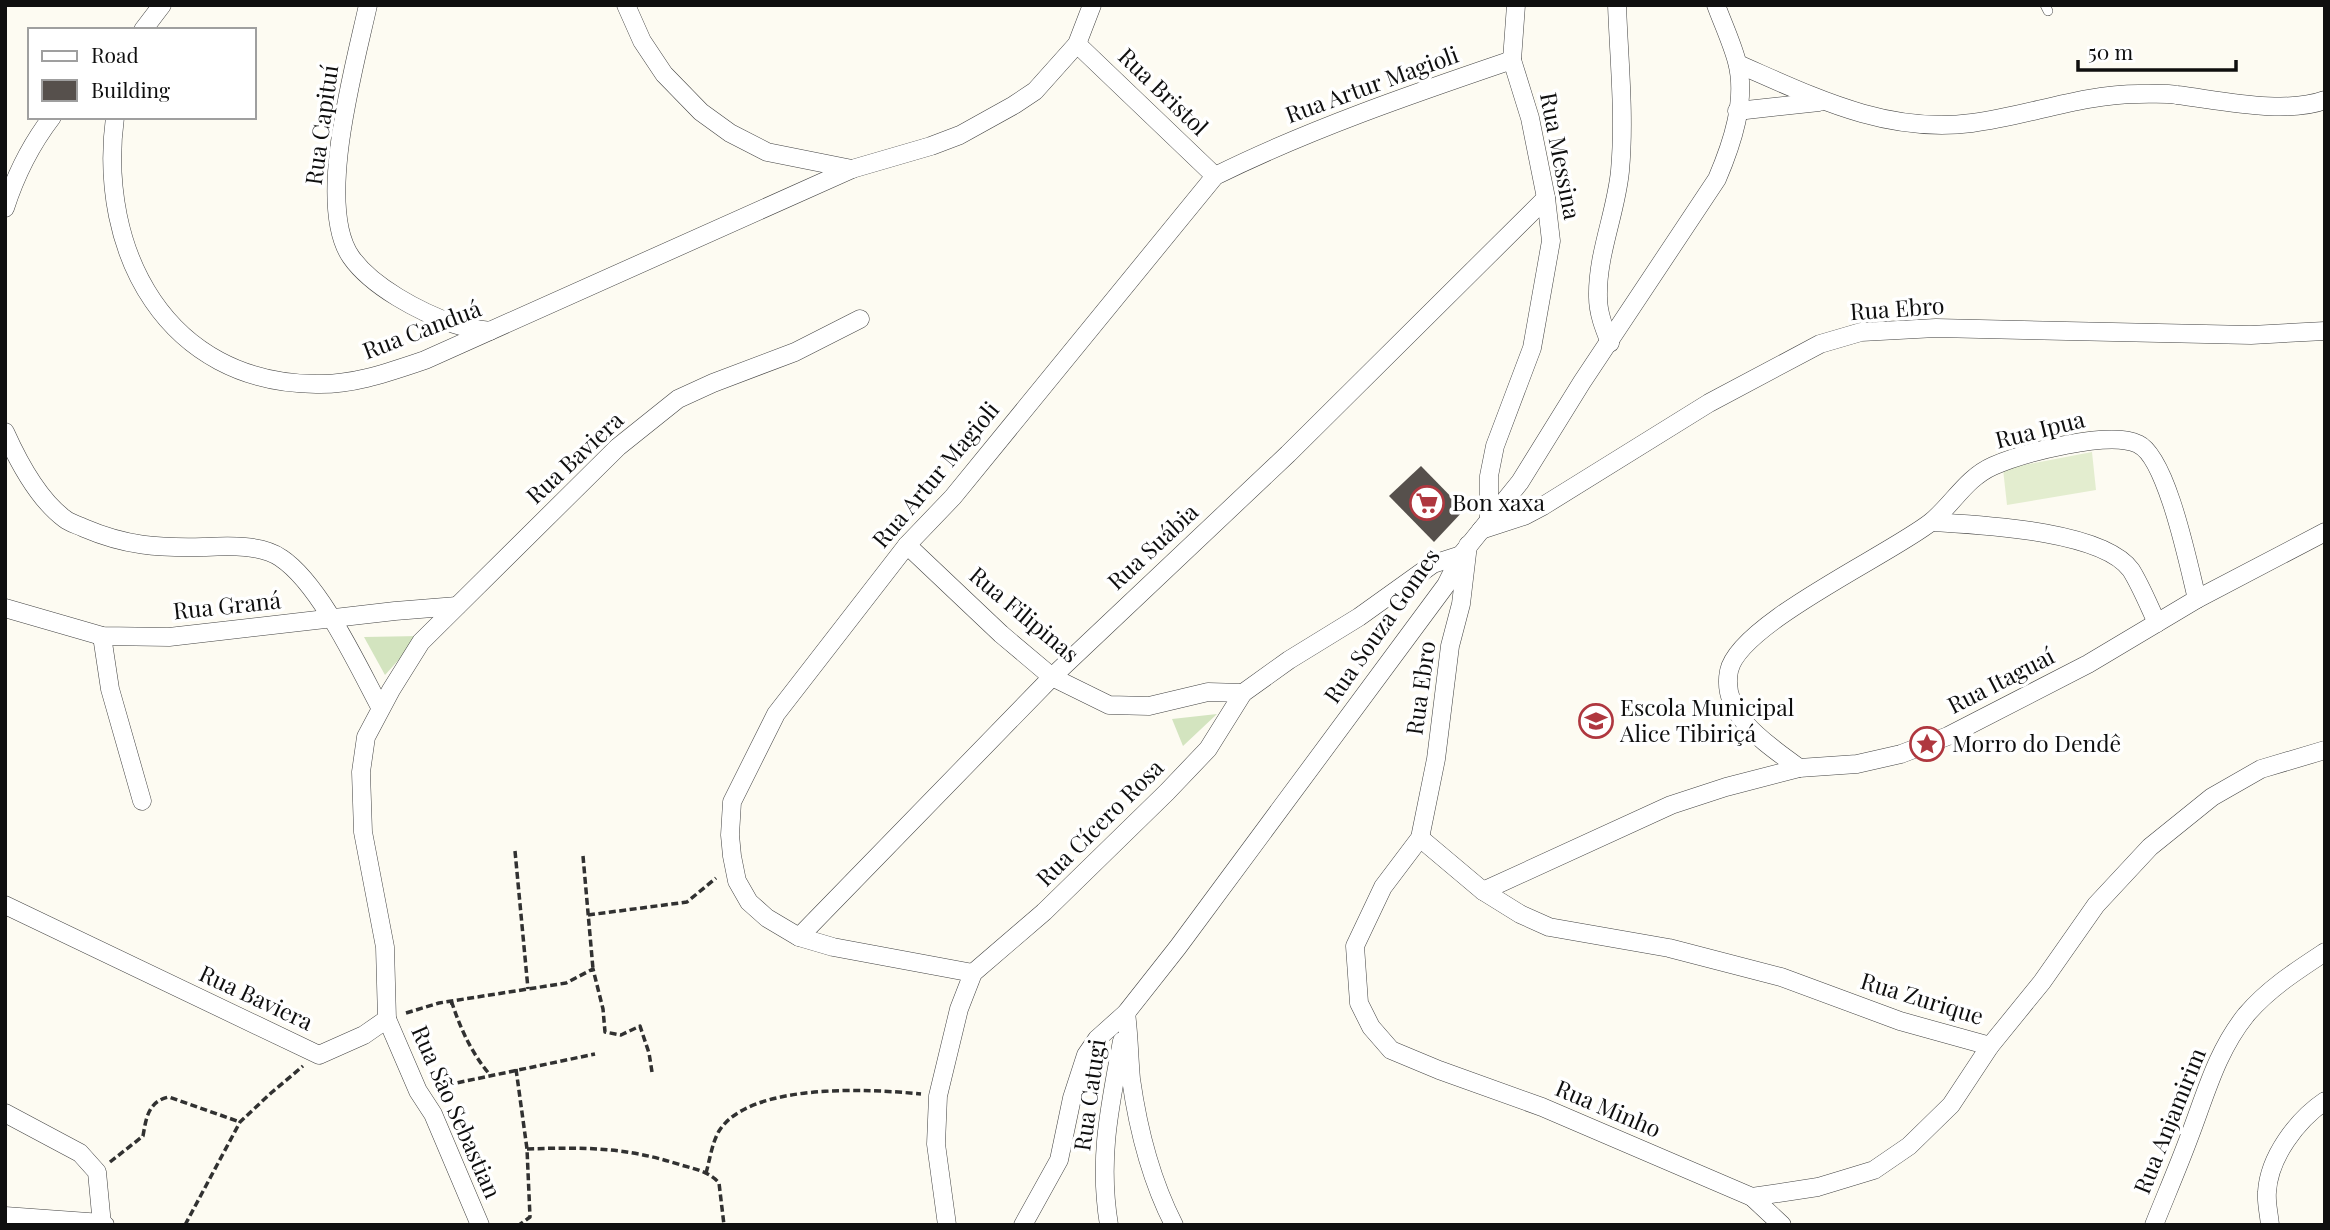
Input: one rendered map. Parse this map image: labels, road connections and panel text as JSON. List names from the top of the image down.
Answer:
{
  "streets": {
    "street": [
      "Rua Artur Magioli",
      "Rua Bristol",
      "Rua Capituí",
      "Rua Messina",
      "Rua Ebro",
      "Rua Canduá",
      "Rua Ipua",
      "Rua Baviera",
      "Rua Suábia",
      "Rua Graná",
      "Rua Filipinas",
      "Rua Souza Gomes",
      "Rua Itaguaí",
      "Rua Cícero Rosa",
      "Rua Zurique",
      "Rua Catugi",
      "Rua Minho",
      "Rua São Sebastian",
      "Rua Anjamirim"
    ]
  },
  "crossings": [
    ["Rua Artur Magioli", "Rua Bristol"],
    ["Rua Artur Magioli", "Rua Messina"],
    ["Rua Artur Magioli", "Rua Suábia"],
    ["Rua Artur Magioli", "Rua Filipinas"],
    ["Rua Artur Magioli", "Rua Cícero Rosa"],
    ["Rua Bristol", "Rua Canduá"],
    ["Rua Capituí", "Rua Canduá"],
    ["Rua Messina", "Rua Ebro"],
    ["Rua Messina", "Rua Suábia"],
    ["Rua Messina", "Rua Souza Gomes"],
    ["Rua Ebro", "Rua Souza Gomes"],
    ["Rua Ebro", "Rua Cícero Rosa"],
    ["Rua Ebro", "Rua Zurique"],
    ["Rua Ebro", "Rua Minho"],
    ["Rua Ipua", "Rua Itaguaí"],
    ["Rua Baviera", "Rua Graná"],
    ["Rua Baviera", "Rua São Sebastian"],
    ["Rua Suábia", "Rua Filipinas"],
    ["Rua Filipinas", "Rua Cícero Rosa"],
    ["Rua Souza Gomes", "Rua Cícero Rosa"],
    ["Rua Souza Gomes", "Rua Catugi"],
    ["Rua Itaguaí", "Rua Zurique"],
    ["Rua Zurique", "Rua Minho"]
  ],
  "places": {
    "supermarket": ["Bon xaxa"],
    "school or university": ["Escola Municipal Alice Tibiriçá"],
    "place": ["Morro do Dendê"]
  },
  "legend": ["Road", "Building"],
  "scale_bar": "50 m"
}
